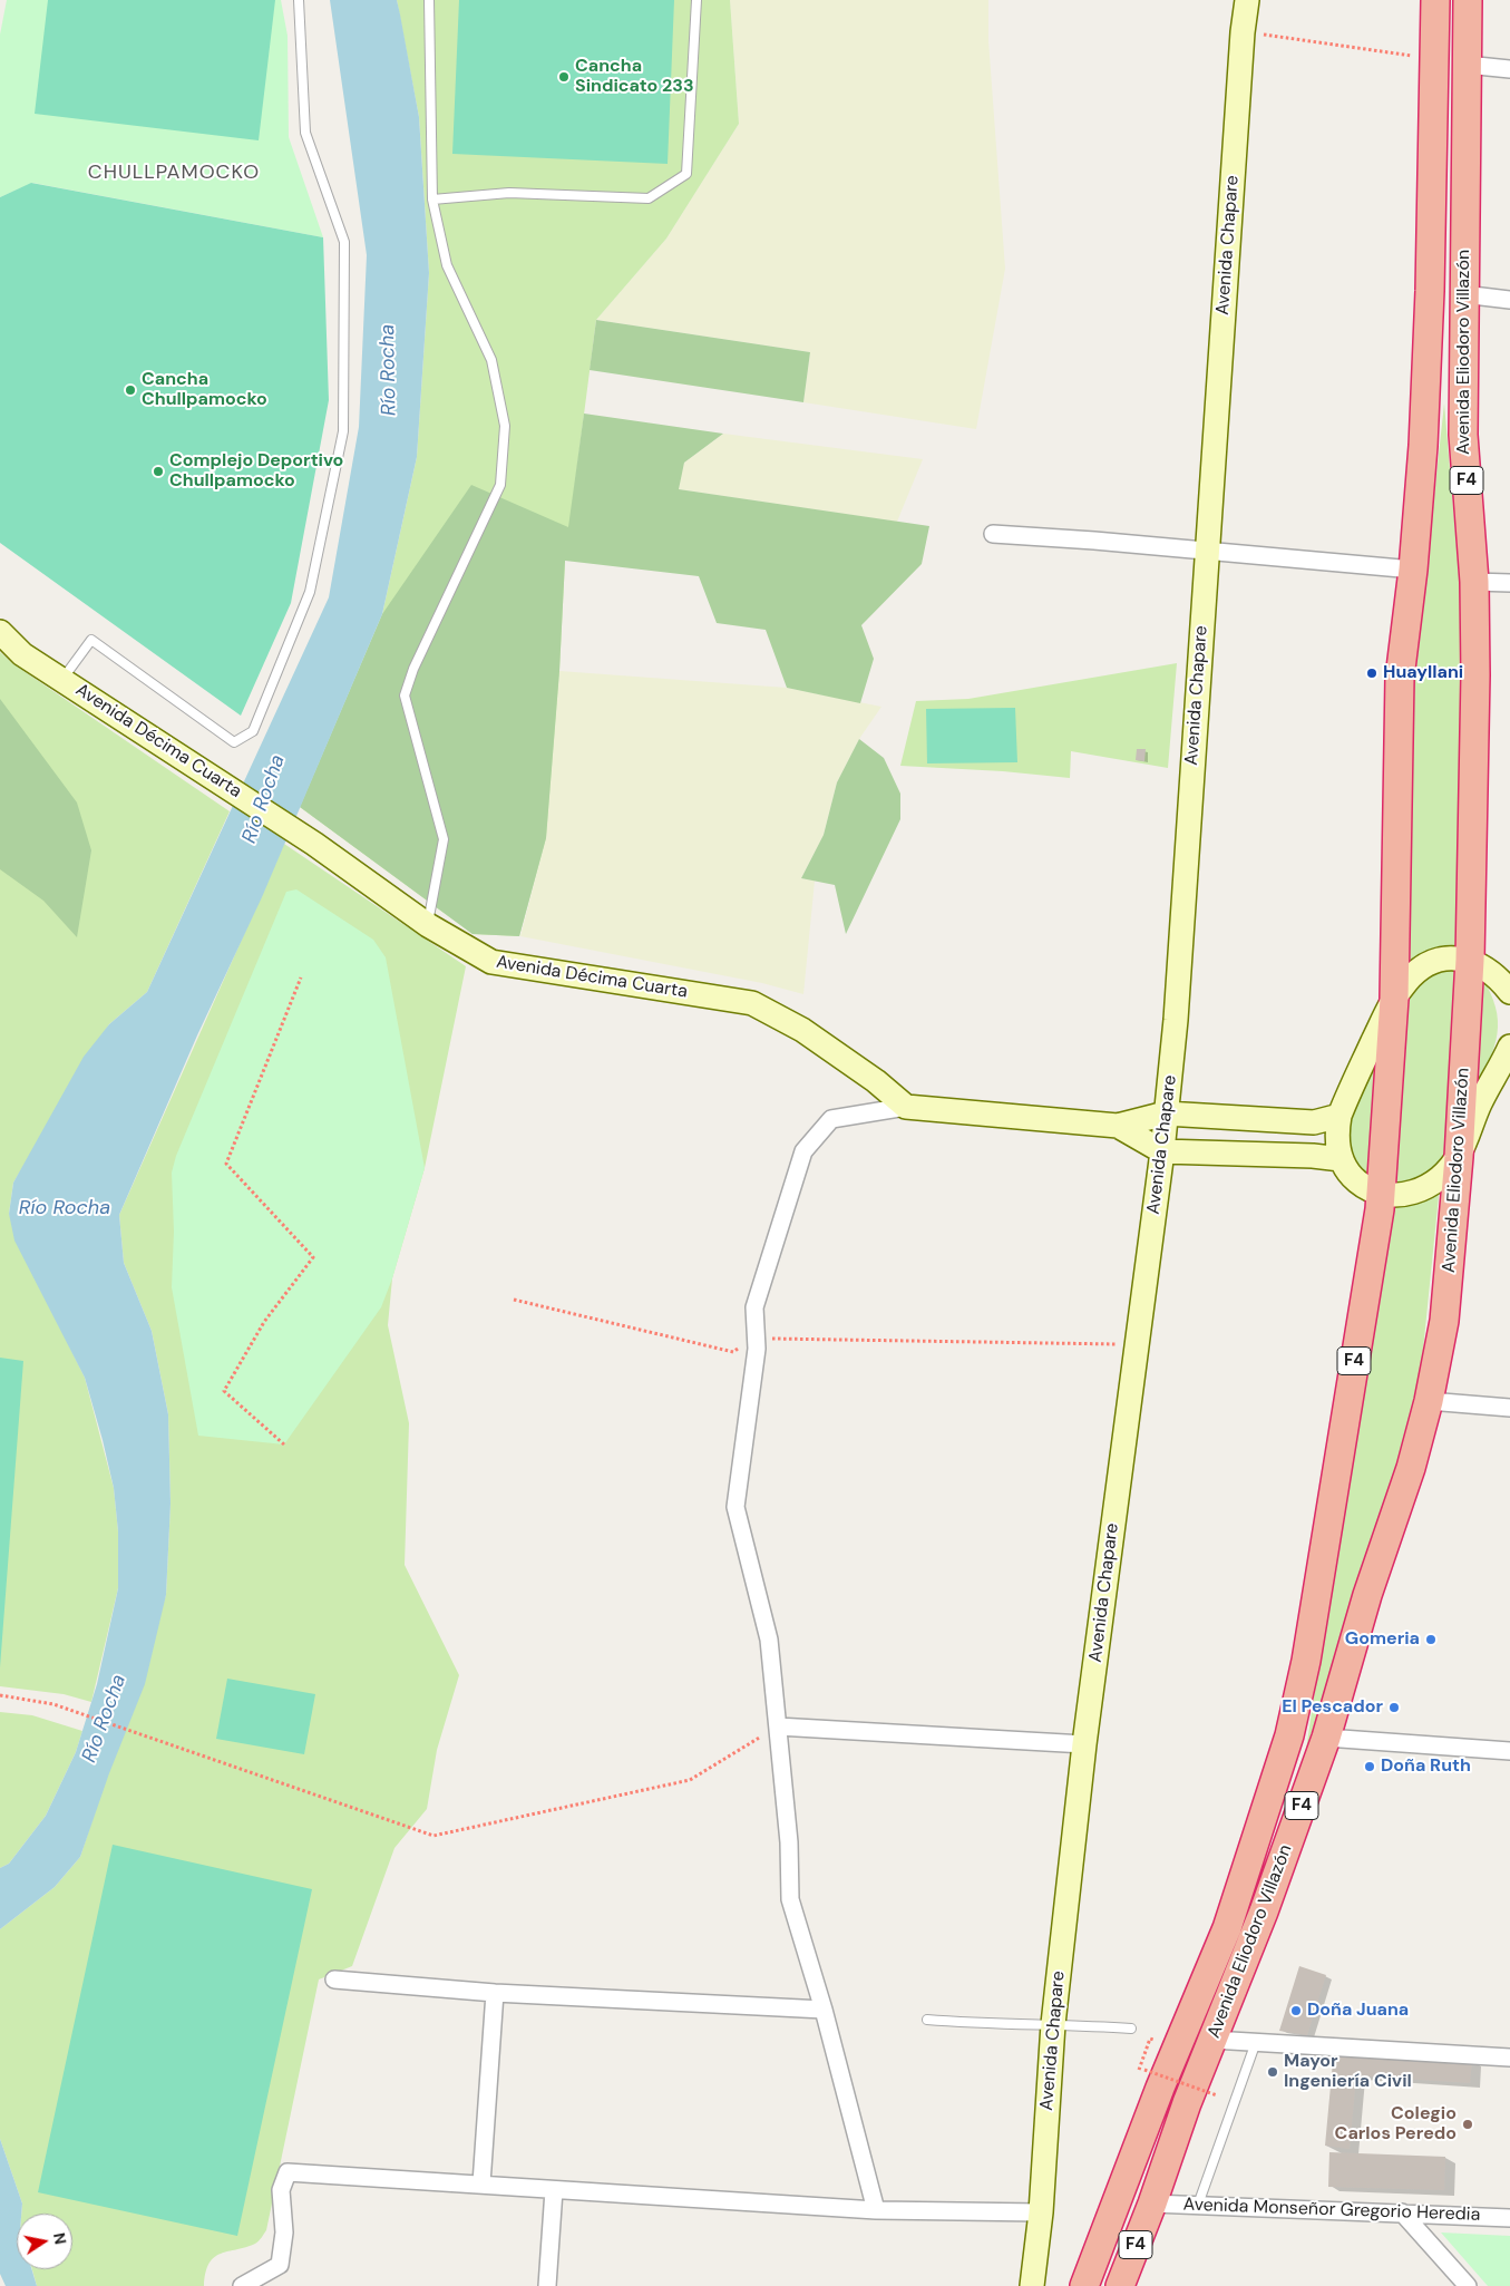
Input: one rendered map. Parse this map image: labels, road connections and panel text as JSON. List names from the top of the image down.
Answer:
{
  "streets": {
    "highway": ["Avenida Eliodoro Villazón", "F4"],
    "main road": ["Avenida Chapare", "Avenida Décima Cuarta"],
    "street": ["Avenida Monseñor Gregorio Heredia"]
  },
  "crossings": [
    ["Avenida Eliodoro Villazón", "Avenida Monseñor Gregorio Heredia"]
  ],
  "districts": ["CHULLPAMOCKO"],
  "water": ["Río Rocha"],
  "places": [
    "Cancha Sindicato 233",
    "Cancha Chullpamocko",
    "Complejo Deportivo Chullpamocko",
    "Huayllani",
    "Gomeria",
    "El Pescador",
    "Doña Ruth",
    "Doña Juana",
    "Mayor Ingeniería Civil",
    "Colegio Carlos Peredo"
  ],
  "north": "right"
}
